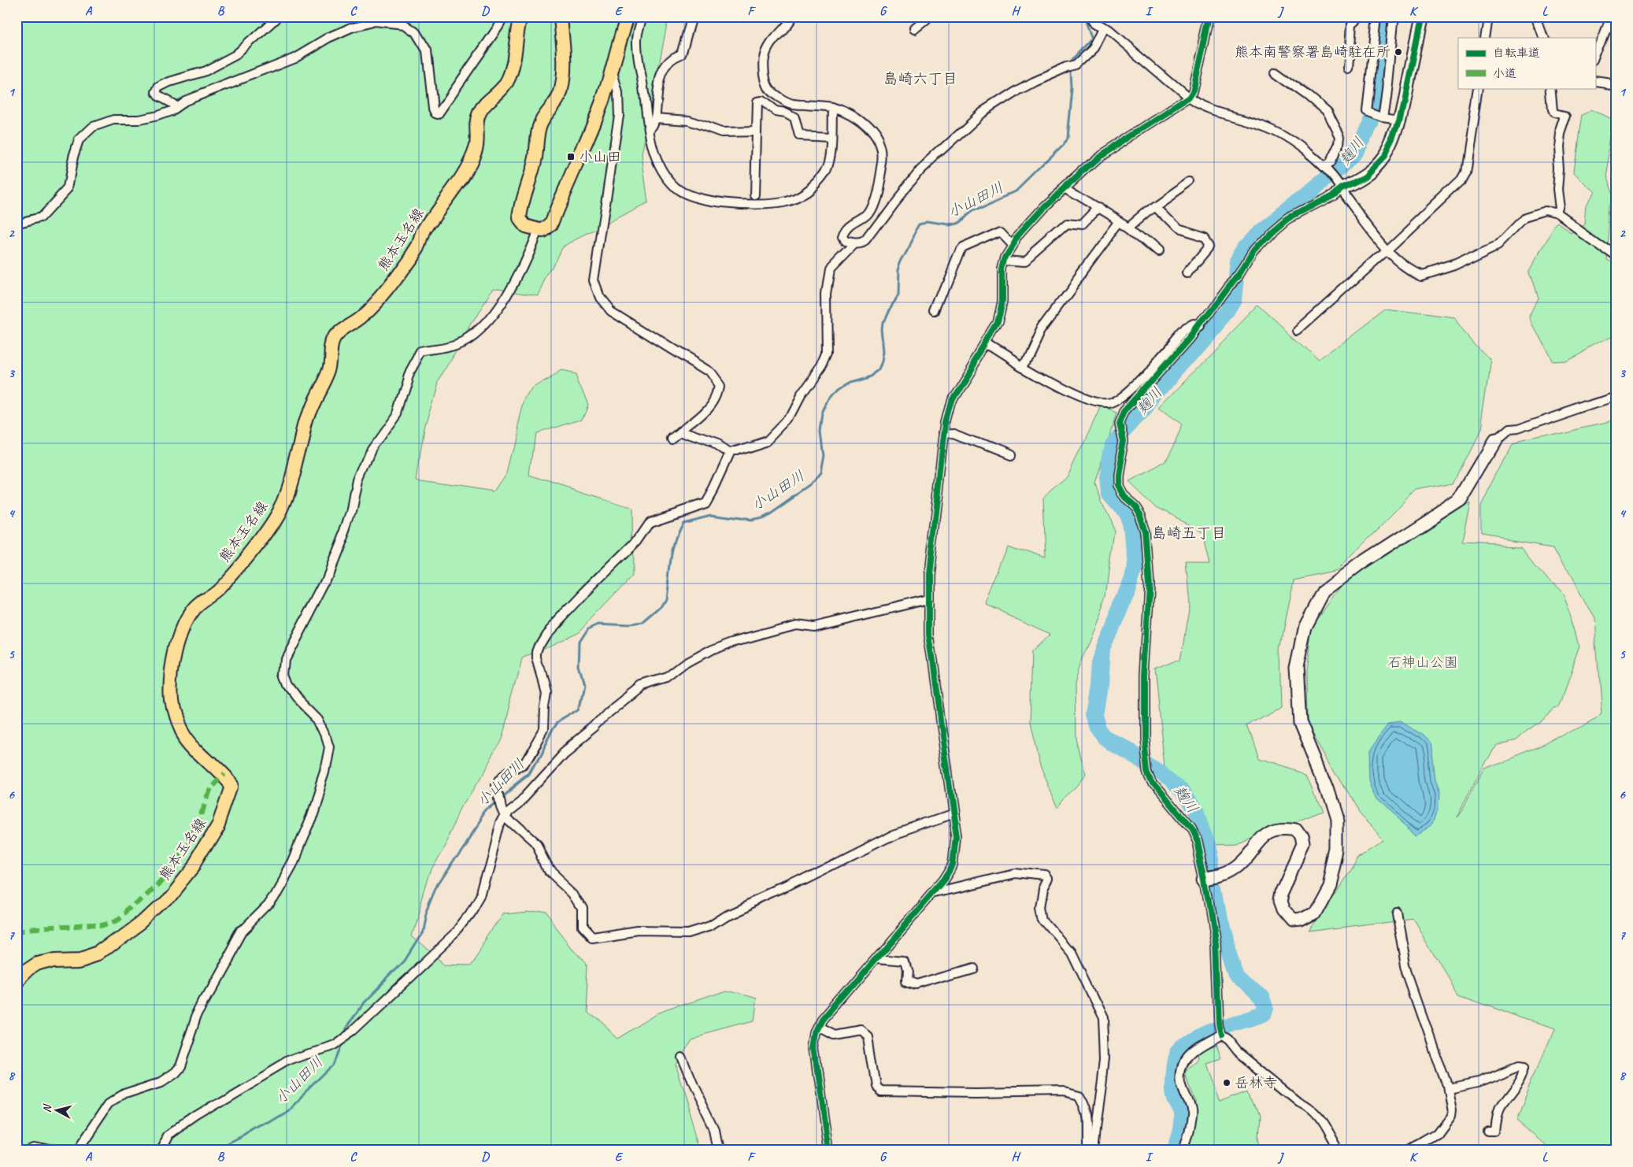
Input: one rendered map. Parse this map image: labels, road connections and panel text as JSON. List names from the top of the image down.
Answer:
{
  "streets": {
    "main road": ["熊本玉名線"]
  },
  "districts": ["島崎六丁目", "島崎五丁目"],
  "water": ["麹川", "小山田川"],
  "parks": ["石神山公園"],
  "places": {
    "other": ["熊本南警察署島崎駐在所", "岳林寺"],
    "transit": ["小山田"]
  },
  "legend": ["自転車道", "小道"],
  "north": "left",
  "grid": {
    "columns": [
      "A",
      "B",
      "C",
      "D",
      "E",
      "F",
      "G",
      "H",
      "I",
      "J",
      "K",
      "L"
    ],
    "rows": [
      "1",
      "2",
      "3",
      "4",
      "5",
      "6",
      "7",
      "8"
    ]
  }
}
